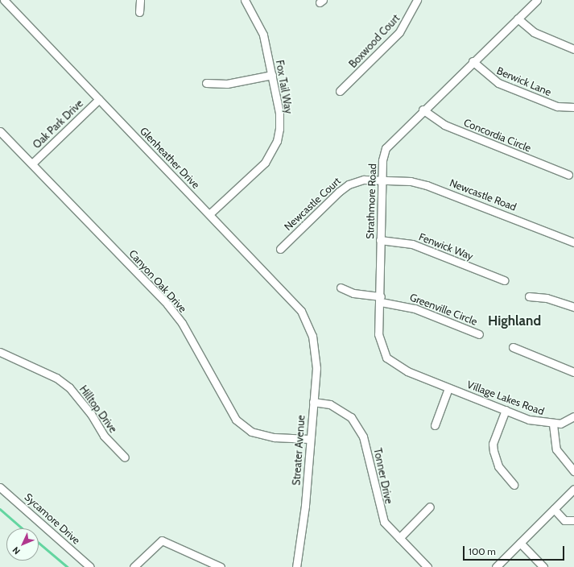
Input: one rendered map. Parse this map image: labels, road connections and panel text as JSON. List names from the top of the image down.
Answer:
{
  "streets": {
    "street": [
      "Boxwood Court",
      "Berwick Lane",
      "Fox Tail Way",
      "Oak Park Drive",
      "Concordia Circle",
      "Glenheather Drive",
      "Newcastle Road",
      "Strathmore Road",
      "Newcastle Court",
      "Fenwick Way",
      "Canyon Oak Drive",
      "Greenville Circle",
      "Village Lakes Road",
      "Hilltop Drive",
      "Streater Avenue",
      "Tonner Drive",
      "Sycamore Drive"
    ]
  },
  "crossings": [
    ["Berwick Lane", "Strathmore Road"],
    ["Fox Tail Way", "Glenheather Drive"],
    ["Oak Park Drive", "Glenheather Drive"],
    ["Oak Park Drive", "Canyon Oak Drive"],
    ["Concordia Circle", "Strathmore Road"],
    ["Glenheather Drive", "Streater Avenue"],
    ["Newcastle Road", "Strathmore Road"],
    ["Newcastle Road", "Newcastle Court"],
    ["Strathmore Road", "Newcastle Court"],
    ["Strathmore Road", "Fenwick Way"],
    ["Strathmore Road", "Greenville Circle"],
    ["Strathmore Road", "Village Lakes Road"],
    ["Canyon Oak Drive", "Streater Avenue"],
    ["Streater Avenue", "Tonner Drive"]
  ],
  "districts": ["Highland"],
  "scale_bar": "100 m",
  "north": "bottom left"
}
